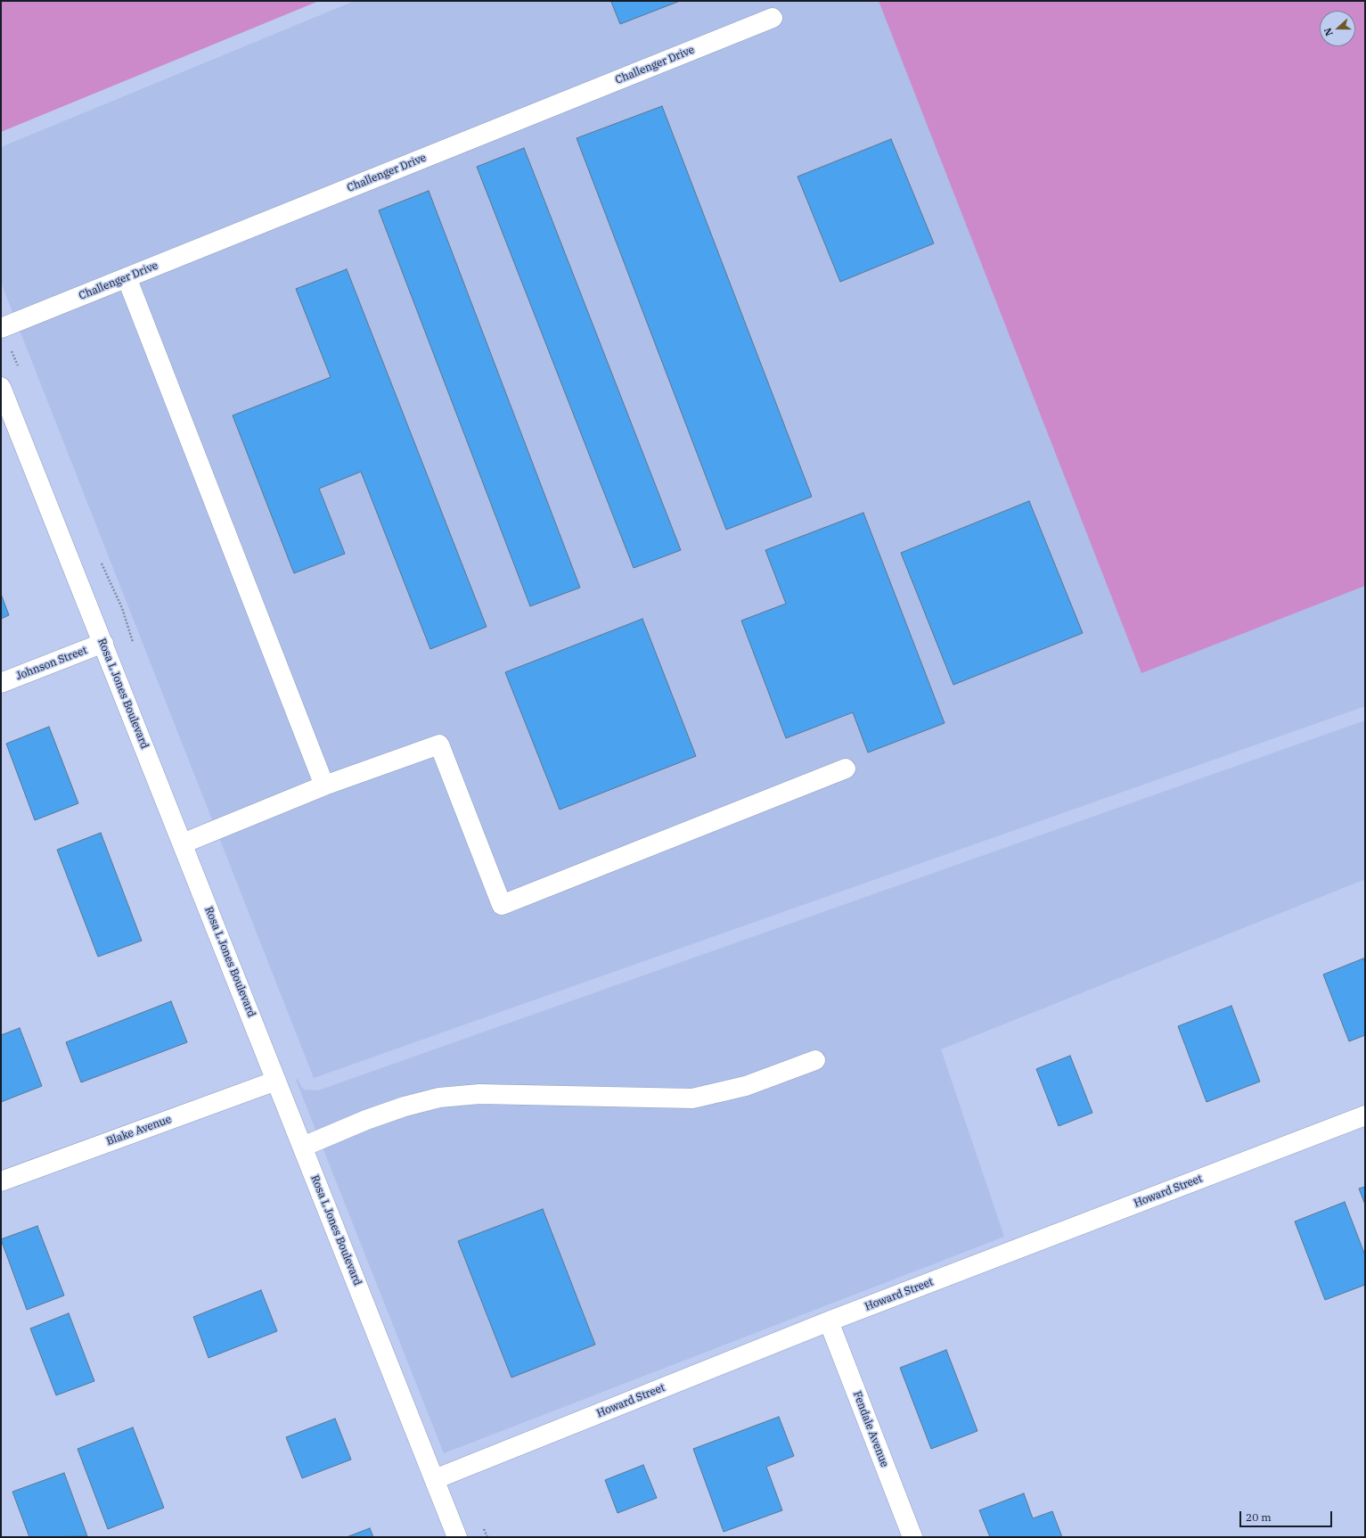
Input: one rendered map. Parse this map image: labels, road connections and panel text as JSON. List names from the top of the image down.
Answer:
{
  "streets": {
    "street": [
      "Challenger Drive",
      "Johnson Street",
      "Rosa L Jones Boulevard",
      "Blake Avenue",
      "Howard Street",
      "Fendale Avenue"
    ]
  },
  "crossings": [
    ["Johnson Street", "Rosa L Jones Boulevard"],
    ["Rosa L Jones Boulevard", "Blake Avenue"],
    ["Rosa L Jones Boulevard", "Howard Street"],
    ["Howard Street", "Fendale Avenue"]
  ],
  "scale_bar": "20 m",
  "north": "left"
}
